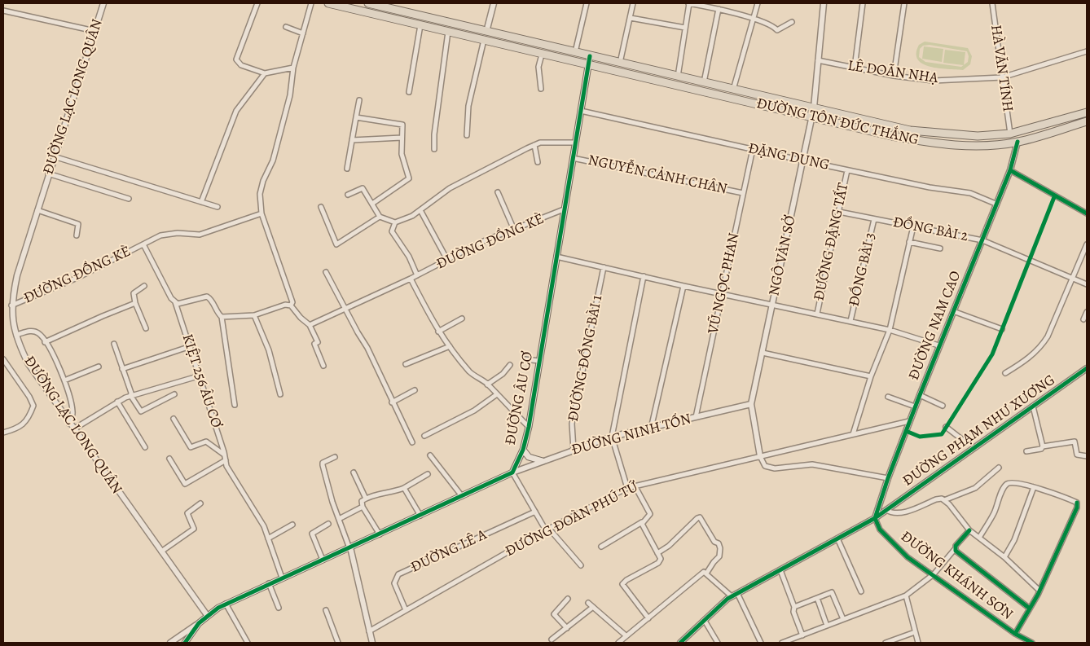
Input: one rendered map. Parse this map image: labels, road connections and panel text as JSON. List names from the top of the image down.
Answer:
{
  "streets": {
    "highway": ["ĐƯỜNG TÔN ĐỨC THẮNG"],
    "main road": ["ĐƯỜNG ÂU CƠ"],
    "street": [
      "HÀ VĂN TÍNH",
      "LÊ DOÃN NHẠ",
      "ĐƯỜNG LẠC LONG QUÂN",
      "ĐẶNG DUNG",
      "NGUYỄN CẢNH CHÂN",
      "ĐỒNG BÀI 2",
      "ĐƯỜNG ĐỒNG KÈ",
      "ĐƯỜNG ĐẶNG TẤT",
      "NGÔ VĂN SỞ",
      "ĐỒNG BÀI 3",
      "VŨ NGỌC PHAN",
      "ĐƯỜNG NAM CAO",
      "ĐƯỜNG ĐỒNG BÀI 1",
      "KIỆT 256 ÂU CƠ",
      "ĐƯỜNG PHẠM NHƯ XƯƠNG",
      "ĐƯỜNG NINH TỐN",
      "ĐƯỜNG ĐOÀN PHÚ TỨ",
      "ĐƯỜNG LÊ A",
      "ĐƯỜNG KHÁNH SƠN"
    ]
  },
  "crossings": [
    ["HÀ VĂN TÍNH", "LÊ DOÃN NHẠ"],
    ["HÀ VĂN TÍNH", "ĐƯỜNG TÔN ĐỨC THẮNG"],
    ["LÊ DOÃN NHẠ", "NGÔ VĂN SỞ"],
    ["ĐƯỜNG LẠC LONG QUÂN", "ĐƯỜNG ĐỒNG KÈ"],
    ["ĐƯỜNG TÔN ĐỨC THẮNG", "NGÔ VĂN SỞ"],
    ["ĐƯỜNG TÔN ĐỨC THẮNG", "ĐƯỜNG NAM CAO"],
    ["ĐƯỜNG TÔN ĐỨC THẮNG", "ĐƯỜNG ÂU CƠ"],
    ["ĐẶNG DUNG", "ĐƯỜNG ĐẶNG TẤT"],
    ["ĐẶNG DUNG", "NGÔ VĂN SỞ"],
    ["ĐẶNG DUNG", "VŨ NGỌC PHAN"],
    ["ĐẶNG DUNG", "ĐƯỜNG NAM CAO"],
    ["ĐẶNG DUNG", "ĐƯỜNG ÂU CƠ"],
    ["NGUYỄN CẢNH CHÂN", "VŨ NGỌC PHAN"],
    ["NGUYỄN CẢNH CHÂN", "ĐƯỜNG ÂU CƠ"],
    ["ĐỒNG BÀI 2", "ĐƯỜNG ĐẶNG TẤT"],
    ["ĐỒNG BÀI 2", "ĐỒNG BÀI 3"],
    ["ĐỒNG BÀI 2", "ĐƯỜNG NAM CAO"],
    ["ĐƯỜNG ĐỒNG KÈ", "KIỆT 256 ÂU CƠ"],
    ["ĐƯỜNG ĐỒNG KÈ", "ĐƯỜNG ÂU CƠ"],
    ["NGÔ VĂN SỞ", "ĐƯỜNG NINH TỐN"],
    ["VŨ NGỌC PHAN", "ĐƯỜNG NINH TỐN"],
    ["ĐƯỜNG NAM CAO", "ĐƯỜNG PHẠM NHƯ XƯƠNG"],
    ["ĐƯỜNG NAM CAO", "ĐƯỜNG ĐOÀN PHÚ TỨ"],
    ["ĐƯỜNG NAM CAO", "ĐƯỜNG KHÁNH SƠN"],
    ["ĐƯỜNG ĐỒNG BÀI 1", "ĐƯỜNG NINH TỐN"],
    ["ĐƯỜNG ÂU CƠ", "ĐƯỜNG NINH TỐN"],
    ["ĐƯỜNG PHẠM NHƯ XƯƠNG", "ĐƯỜNG KHÁNH SƠN"],
    ["ĐƯỜNG ĐOÀN PHÚ TỨ", "ĐƯỜNG LÊ A"]
  ]
}
